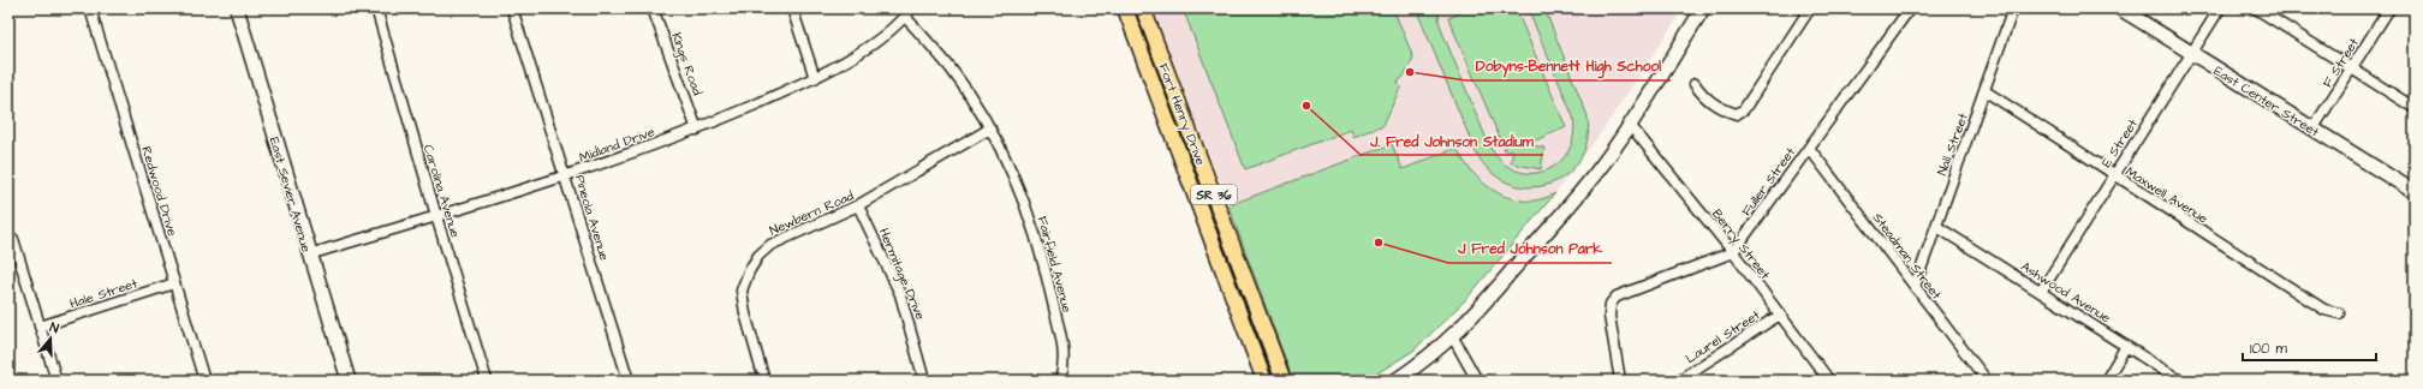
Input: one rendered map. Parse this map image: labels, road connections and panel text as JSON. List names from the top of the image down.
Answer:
{
  "streets": {
    "main road": ["Fort Henry Drive", "SR 36"],
    "street": [
      "F Street",
      "Kings Road",
      "East Center Street",
      "E Street",
      "Midland Drive",
      "Nall Street",
      "Fuller Street",
      "Redwood Drive",
      "Carolina Avenue",
      "East Sevier Avenue",
      "Maxwell Avenue",
      "Newbern Road",
      "Pineola Avenue",
      "Berry Street",
      "Steadman Street",
      "Fairfield Avenue",
      "Hermitage Drive",
      "Ashwood Avenue",
      "Hale Street",
      "Laurel Street"
    ]
  },
  "crossings": [
    ["F Street", "East Center Street"],
    ["Kings Road", "Midland Drive"],
    ["East Center Street", "E Street"],
    ["E Street", "Maxwell Avenue"],
    ["E Street", "Ashwood Avenue"],
    ["Midland Drive", "Carolina Avenue"],
    ["Midland Drive", "East Sevier Avenue"],
    ["Midland Drive", "Pineola Avenue"],
    ["Midland Drive", "Fairfield Avenue"],
    ["Nall Street", "Maxwell Avenue"],
    ["Nall Street", "Steadman Street"],
    ["Nall Street", "Ashwood Avenue"],
    ["Fuller Street", "Berry Street"],
    ["Fuller Street", "Steadman Street"],
    ["Redwood Drive", "Hale Street"],
    ["Newbern Road", "Fairfield Avenue"],
    ["Newbern Road", "Hermitage Drive"],
    ["Berry Street", "Laurel Street"]
  ],
  "places": ["Dobyns-Bennett High School", "J. Fred Johnson Stadium", "J Fred Johnson Park"],
  "scale_bar": "100 m",
  "north": "top"
}
